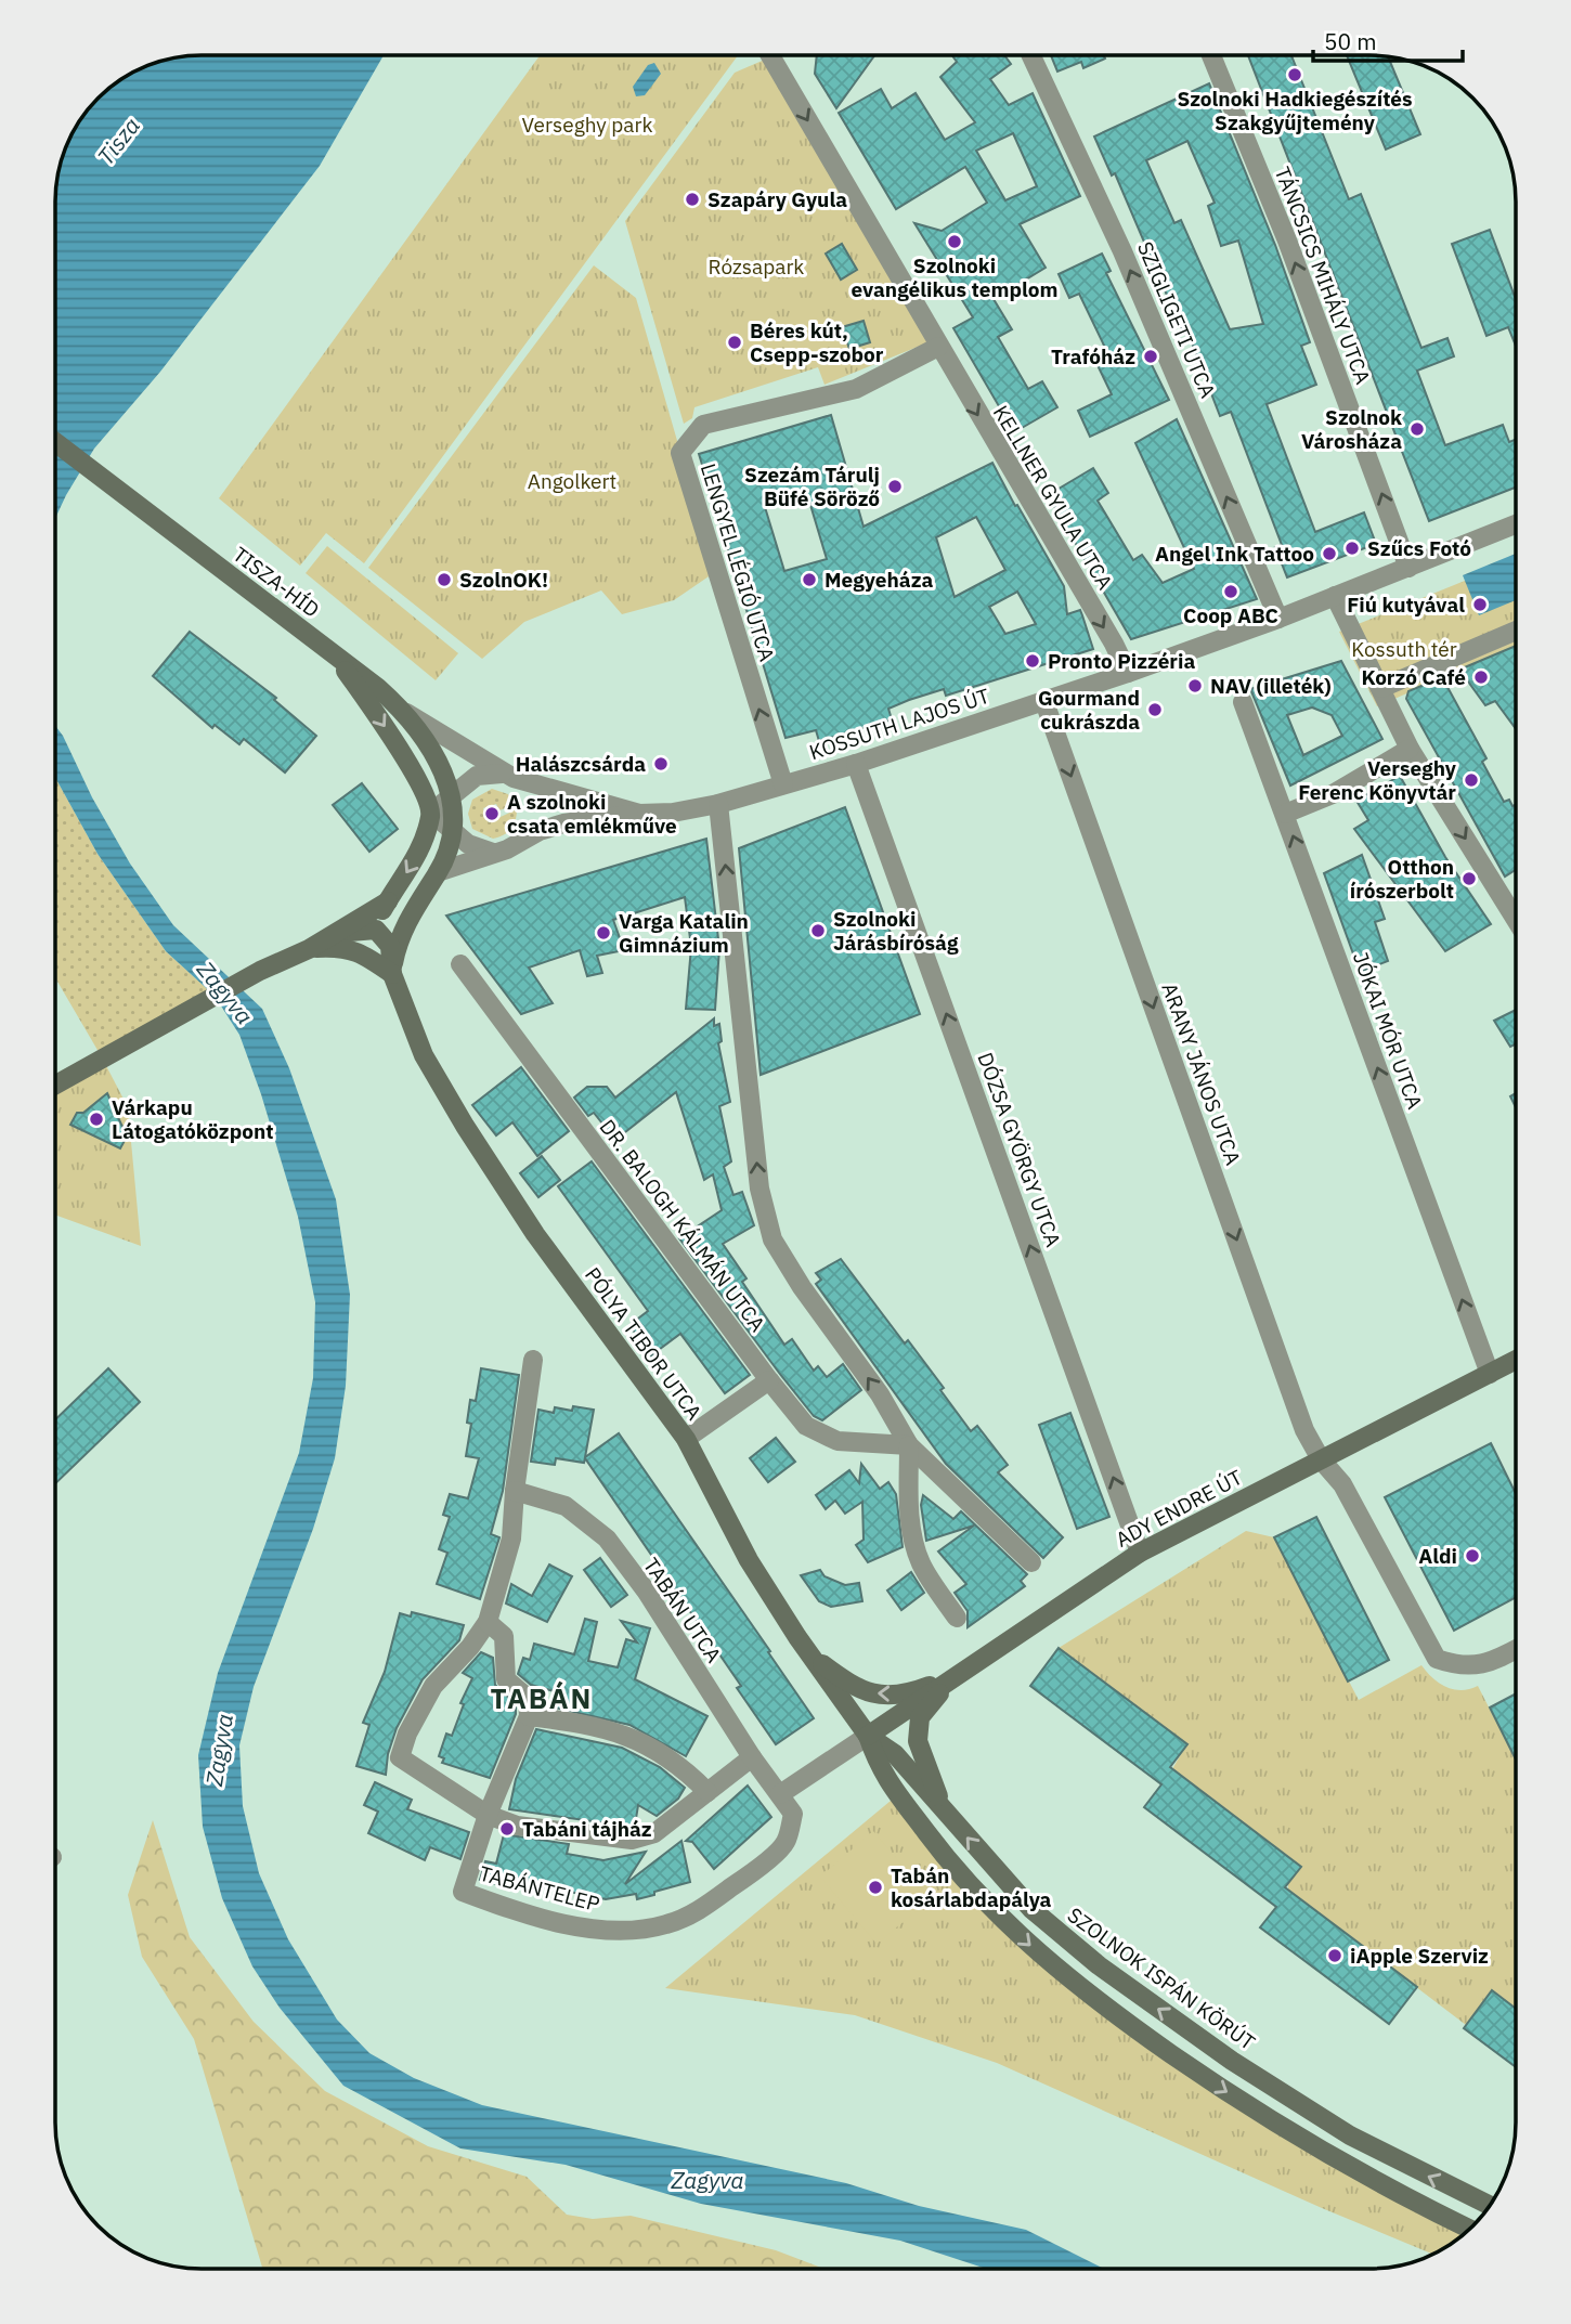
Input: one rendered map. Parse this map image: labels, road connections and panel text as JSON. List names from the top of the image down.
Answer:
{
  "streets": {
    "street": [
      "TÁNCSICS MIHÁLY UTCA",
      "SZIGLIGETI UTCA",
      "KELLNER GYULA UTCA",
      "LENGYEL LÉGIÓ UTCA",
      "TISZA-HÍD",
      "KOSSUTH LAJOS ÚT",
      "JÓKAI MÓR UTCA",
      "ARANY JÁNOS UTCA",
      "DÓZSA GYÖRGY UTCA",
      "DR. BALOGH KÁLMÁN UTCA",
      "PÓLYA TIBOR UTCA",
      "ADY ENDRE ÚT",
      "TABÁN UTCA",
      "TABÁNTELEP",
      "SZOLNOK ISPÁN KÖRÚT"
    ]
  },
  "crossings": [
    ["TÁNCSICS MIHÁLY UTCA", "KOSSUTH LAJOS ÚT"],
    ["SZIGLIGETI UTCA", "KOSSUTH LAJOS ÚT"],
    ["KELLNER GYULA UTCA", "LENGYEL LÉGIÓ UTCA"],
    ["KELLNER GYULA UTCA", "KOSSUTH LAJOS ÚT"],
    ["LENGYEL LÉGIÓ UTCA", "KOSSUTH LAJOS ÚT"],
    ["TISZA-HÍD", "KOSSUTH LAJOS ÚT"],
    ["KOSSUTH LAJOS ÚT", "ARANY JÁNOS UTCA"],
    ["KOSSUTH LAJOS ÚT", "DÓZSA GYÖRGY UTCA"],
    ["JÓKAI MÓR UTCA", "ADY ENDRE ÚT"],
    ["ARANY JÁNOS UTCA", "ADY ENDRE ÚT"],
    ["DÓZSA GYÖRGY UTCA", "ADY ENDRE ÚT"],
    ["PÓLYA TIBOR UTCA", "ADY ENDRE ÚT"],
    ["PÓLYA TIBOR UTCA", "SZOLNOK ISPÁN KÖRÚT"],
    ["ADY ENDRE ÚT", "SZOLNOK ISPÁN KÖRÚT"],
    ["TABÁN UTCA", "TABÁNTELEP"]
  ],
  "one_way": [
    "TÁNCSICS MIHÁLY UTCA",
    "SZIGLIGETI UTCA",
    "KELLNER GYULA UTCA",
    "JÓKAI MÓR UTCA",
    "ARANY JÁNOS UTCA",
    "DÓZSA GYÖRGY UTCA"
  ],
  "districts": ["TABÁN"],
  "water": ["Tisza", "Zagyva"],
  "parks": [
    "Verseghy park",
    "Rózsapark",
    "Angolkert",
    "Kossuth tér"
  ],
  "places": [
    "Szolnoki Hadkiegészítés Szakgyűjtemény",
    "Szapáry Gyula",
    "Szolnoki evangélikus templom",
    "Béres kút, Csepp-szobor",
    "Trafóház",
    "Szolnok Városháza",
    "Szezám Tárulj Büfé Söröző",
    "Szűcs Fotó",
    "Angel Ink Tattoo",
    "SzolnOK!",
    "Megyeháza",
    "Coop ABC",
    "Fiú kutyával",
    "Pronto Pizzéria",
    "Korzó Café",
    "NAV (illeték)",
    "Gourmand cukrászda",
    "Halászcsárda",
    "Verseghy Ferenc Könyvtár",
    "A szolnoki csata emlékműve",
    "Otthon írószerbolt",
    "Szolnoki Járásbíróság",
    "Varga Katalin Gimnázium",
    "Várkapu Látogatóközpont",
    "Aldi",
    "Tabáni tájház",
    "Tabán kosárlabdapálya",
    "iApple Szerviz"
  ],
  "scale_bar": "50 m"
}
